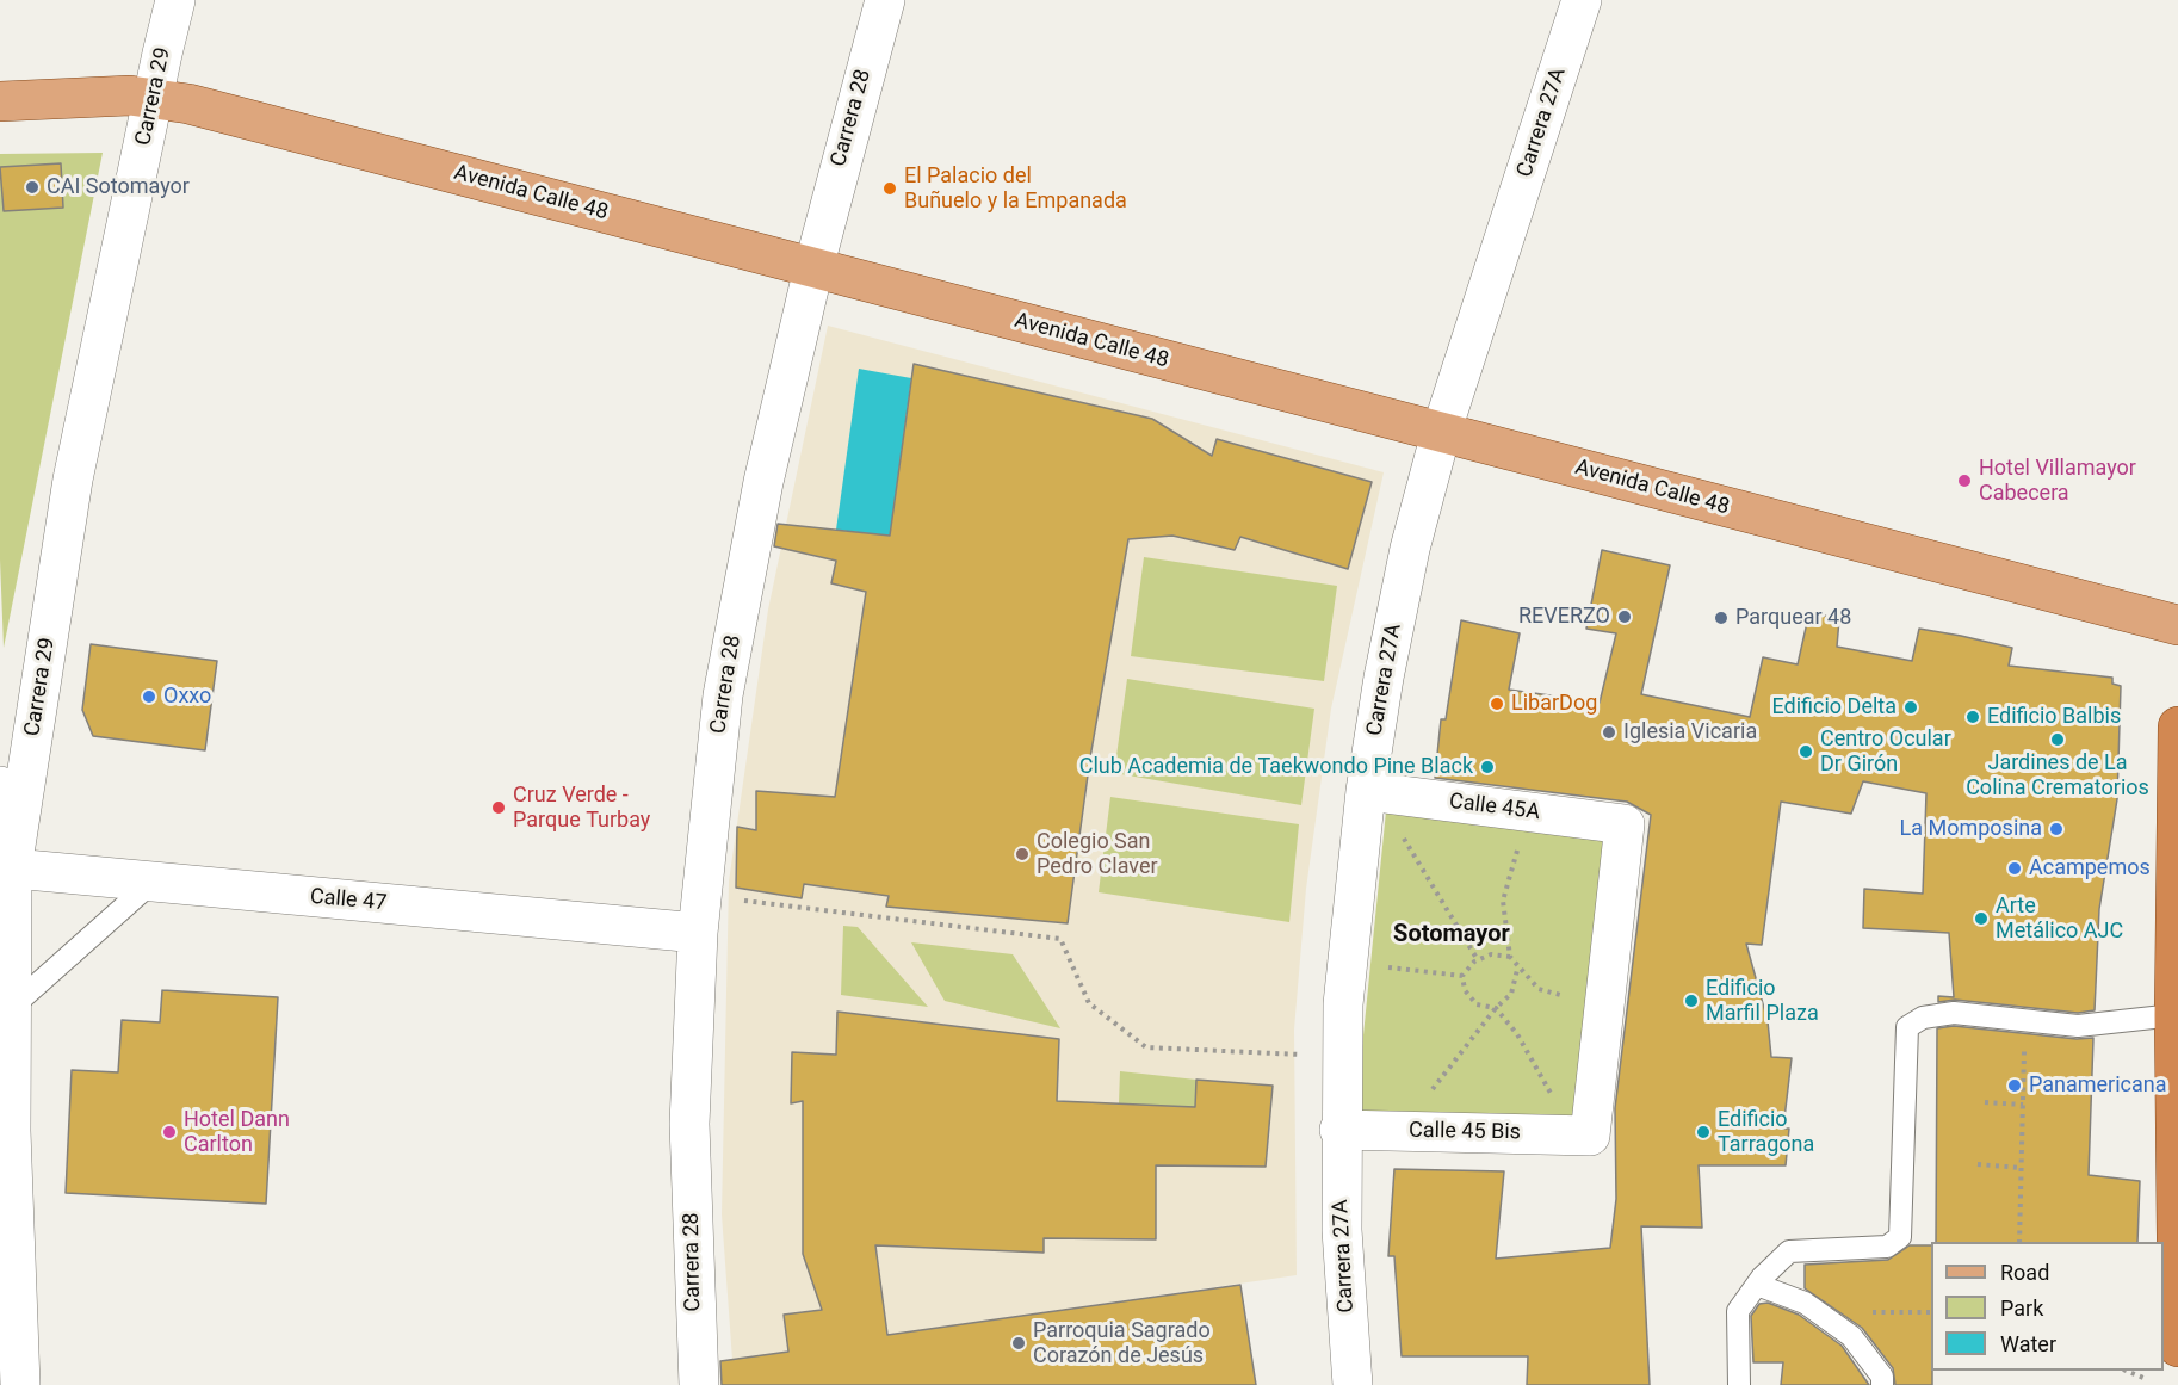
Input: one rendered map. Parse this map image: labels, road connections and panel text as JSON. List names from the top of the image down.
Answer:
{
  "streets": {
    "main road": ["Avenida Calle 48"],
    "street": [
      "Carrera 29",
      "Carrera 28",
      "Carrera 27A",
      "Calle 45A",
      "Calle 47",
      "Calle 45 Bis"
    ]
  },
  "crossings": [
    ["Carrera 29", "Avenida Calle 48"],
    ["Carrera 29", "Calle 47"],
    ["Carrera 28", "Avenida Calle 48"],
    ["Carrera 28", "Calle 47"],
    ["Carrera 27A", "Avenida Calle 48"],
    ["Carrera 27A", "Calle 45A"],
    ["Carrera 27A", "Calle 45 Bis"]
  ],
  "districts": ["Sotomayor"],
  "places": [
    "CAI Sotomayor",
    "El Palacio del Buñuelo y la Empanada",
    "Hotel Villamayor Cabecera",
    "REVERZO",
    "Parquear 48",
    "Oxxo",
    "LibarDog",
    "Edificio Delta",
    "Edificio Balbis",
    "Iglesia Vicaria",
    "Jardines de La Colina Crematorios",
    "Centro Ocular Dr Girón",
    "Club Academia de Taekwondo Pine Black",
    "Cruz Verde - Parque Turbay",
    "La Momposina",
    "Colegio San Pedro Claver",
    "Acampemos",
    "Arte Metálico AJC",
    "Edificio Marfil Plaza",
    "Panamericana",
    "Hotel Dann Carlton",
    "Edificio Tarragona",
    "Parroquia Sagrado Corazón de Jesús"
  ],
  "legend": ["Road", "Park", "Water"]
}
